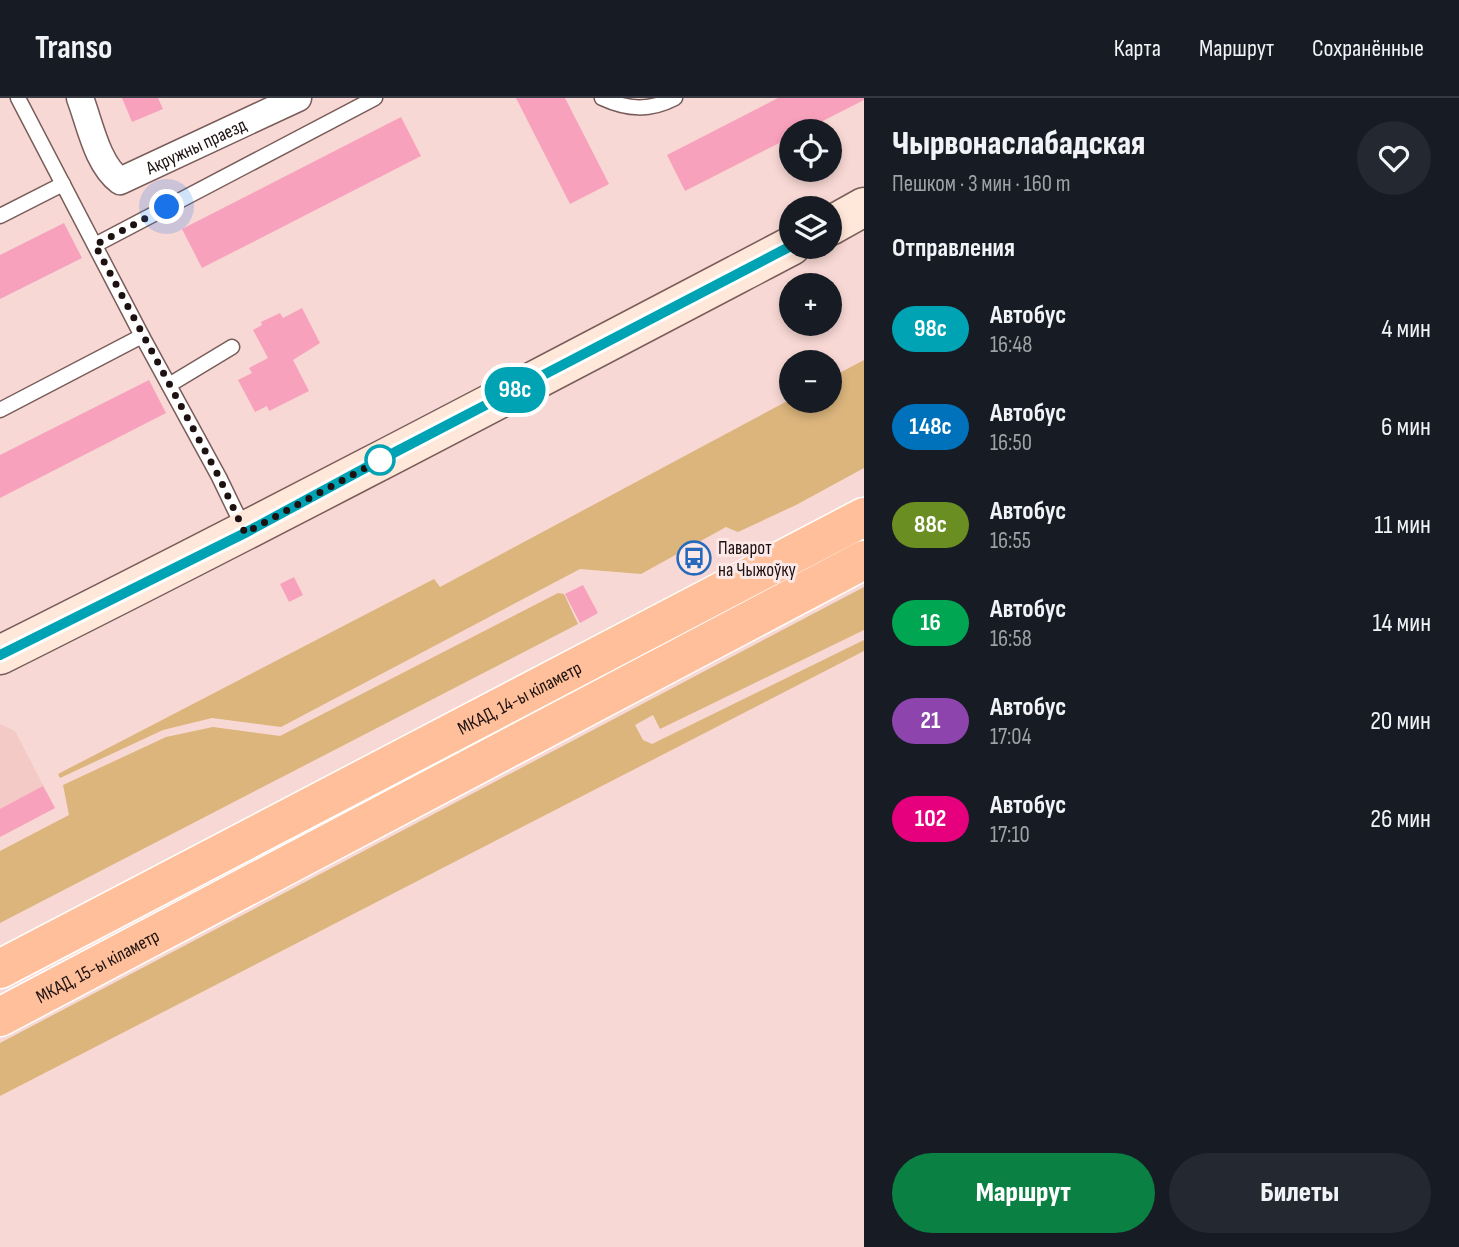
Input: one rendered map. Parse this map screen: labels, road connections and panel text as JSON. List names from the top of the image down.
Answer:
{
  "streets": {
    "highway": ["МКАД, 14-ы кіламетр", "МКАД, 15-ы кіламетр"],
    "street": ["Акружны праезд"]
  },
  "crossings": [
    ["МКАД, 14-ы кіламетр", "МКАД, 15-ы кіламетр"]
  ],
  "places": {
    "bus stop": ["Паварот на Чыжоўку"]
  },
  "lines": ["bus line 98с"],
  "page": {
    "header": "Transo",
    "nav": ["Карта", "Маршрут", "Сохранённые"],
    "on_map": "98с",
    "heading": [
      ["Чырвонаслабадская", "Пешком · 3 мин · 160 m"],
      "Отправления"
    ],
    "map_buttons": ["+", "−"],
    "list": [
      {
        "mark": "98с",
        "name": "Автобус",
        "note": "16:48",
        "value": "4 мин"
      },
      {
        "mark": "148с",
        "name": "Автобус",
        "note": "16:50",
        "value": "6 мин"
      },
      {
        "mark": "88с",
        "name": "Автобус",
        "note": "16:55",
        "value": "11 мин"
      },
      {
        "mark": "16",
        "name": "Автобус",
        "note": "16:58",
        "value": "14 мин"
      },
      {
        "mark": "21",
        "name": "Автобус",
        "note": "17:04",
        "value": "20 мин"
      },
      {
        "mark": "102",
        "name": "Автобус",
        "note": "17:10",
        "value": "26 мин"
      }
    ],
    "buttons": ["Маршрут", "Билеты"]
  }
}
